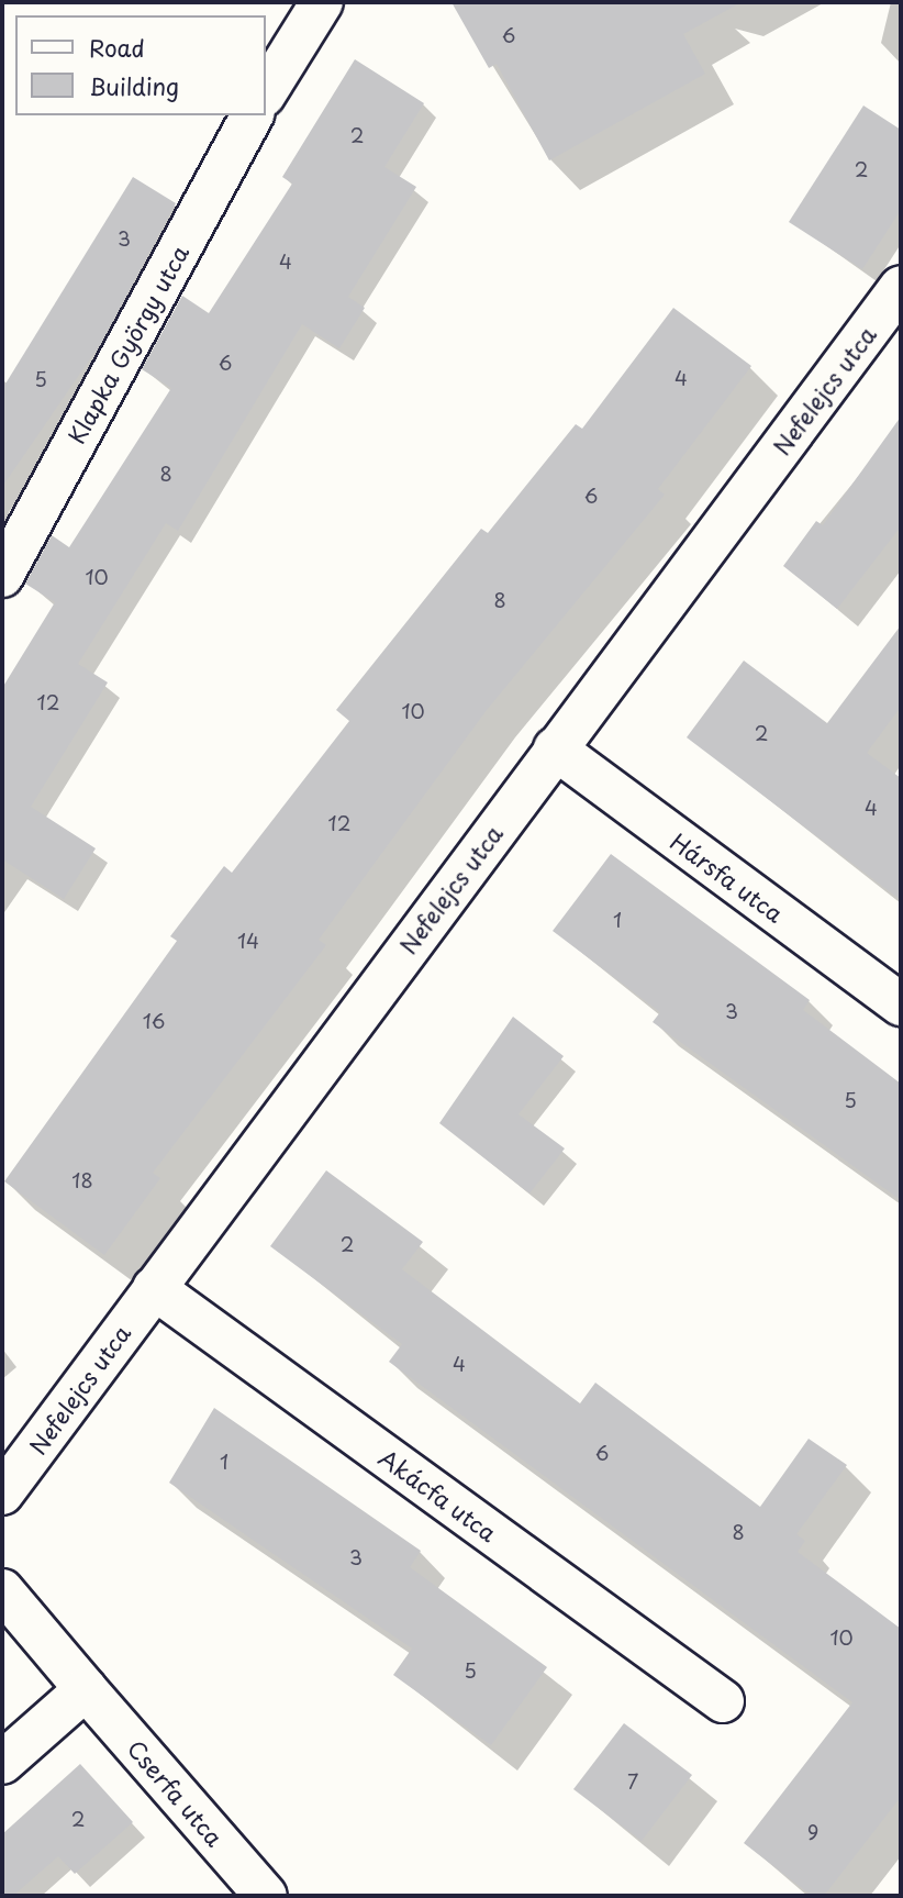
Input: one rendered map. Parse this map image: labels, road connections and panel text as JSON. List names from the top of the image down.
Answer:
{
  "streets": {
    "street": [
      "Klapka György utca",
      "Nefelejcs utca",
      "Hársfa utca",
      "Akácfa utca",
      "Cserfa utca"
    ]
  },
  "crossings": [
    ["Nefelejcs utca", "Hársfa utca"],
    ["Nefelejcs utca", "Akácfa utca"]
  ],
  "house_numbers": [
    "6",
    "2",
    "2",
    "3",
    "4",
    "6",
    "4",
    "5",
    "8",
    "6",
    "10",
    "8",
    "12",
    "10",
    "2",
    "4",
    "12",
    "1",
    "14",
    "3",
    "16",
    "5",
    "18",
    "2",
    "4",
    "6",
    "1",
    "8",
    "3",
    "10",
    "5",
    "7",
    "2",
    "9"
  ],
  "legend": ["Road", "Building"]
}
